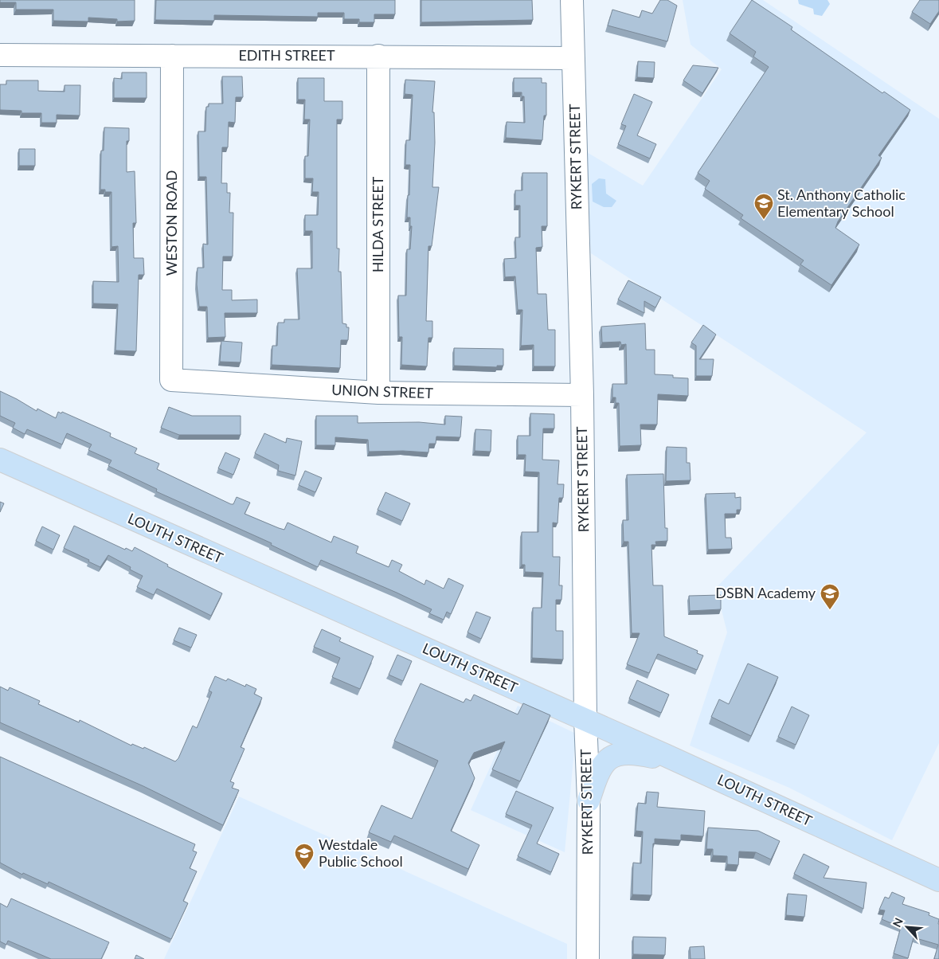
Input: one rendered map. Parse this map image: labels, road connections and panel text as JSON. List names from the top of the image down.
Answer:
{
  "streets": {
    "main road": ["LOUTH STREET"],
    "street": [
      "EDITH STREET",
      "RYKERT STREET",
      "WESTON ROAD",
      "HILDA STREET",
      "UNION STREET"
    ]
  },
  "crossings": [
    ["EDITH STREET", "RYKERT STREET"],
    ["EDITH STREET", "WESTON ROAD"],
    ["EDITH STREET", "HILDA STREET"],
    ["RYKERT STREET", "UNION STREET"],
    ["RYKERT STREET", "LOUTH STREET"],
    ["WESTON ROAD", "UNION STREET"],
    ["HILDA STREET", "UNION STREET"]
  ],
  "places": {
    "school or university": ["St. Anthony Catholic Elementary School", "DSBN Academy", "Westdale Public School"]
  },
  "north": "top left"
}
